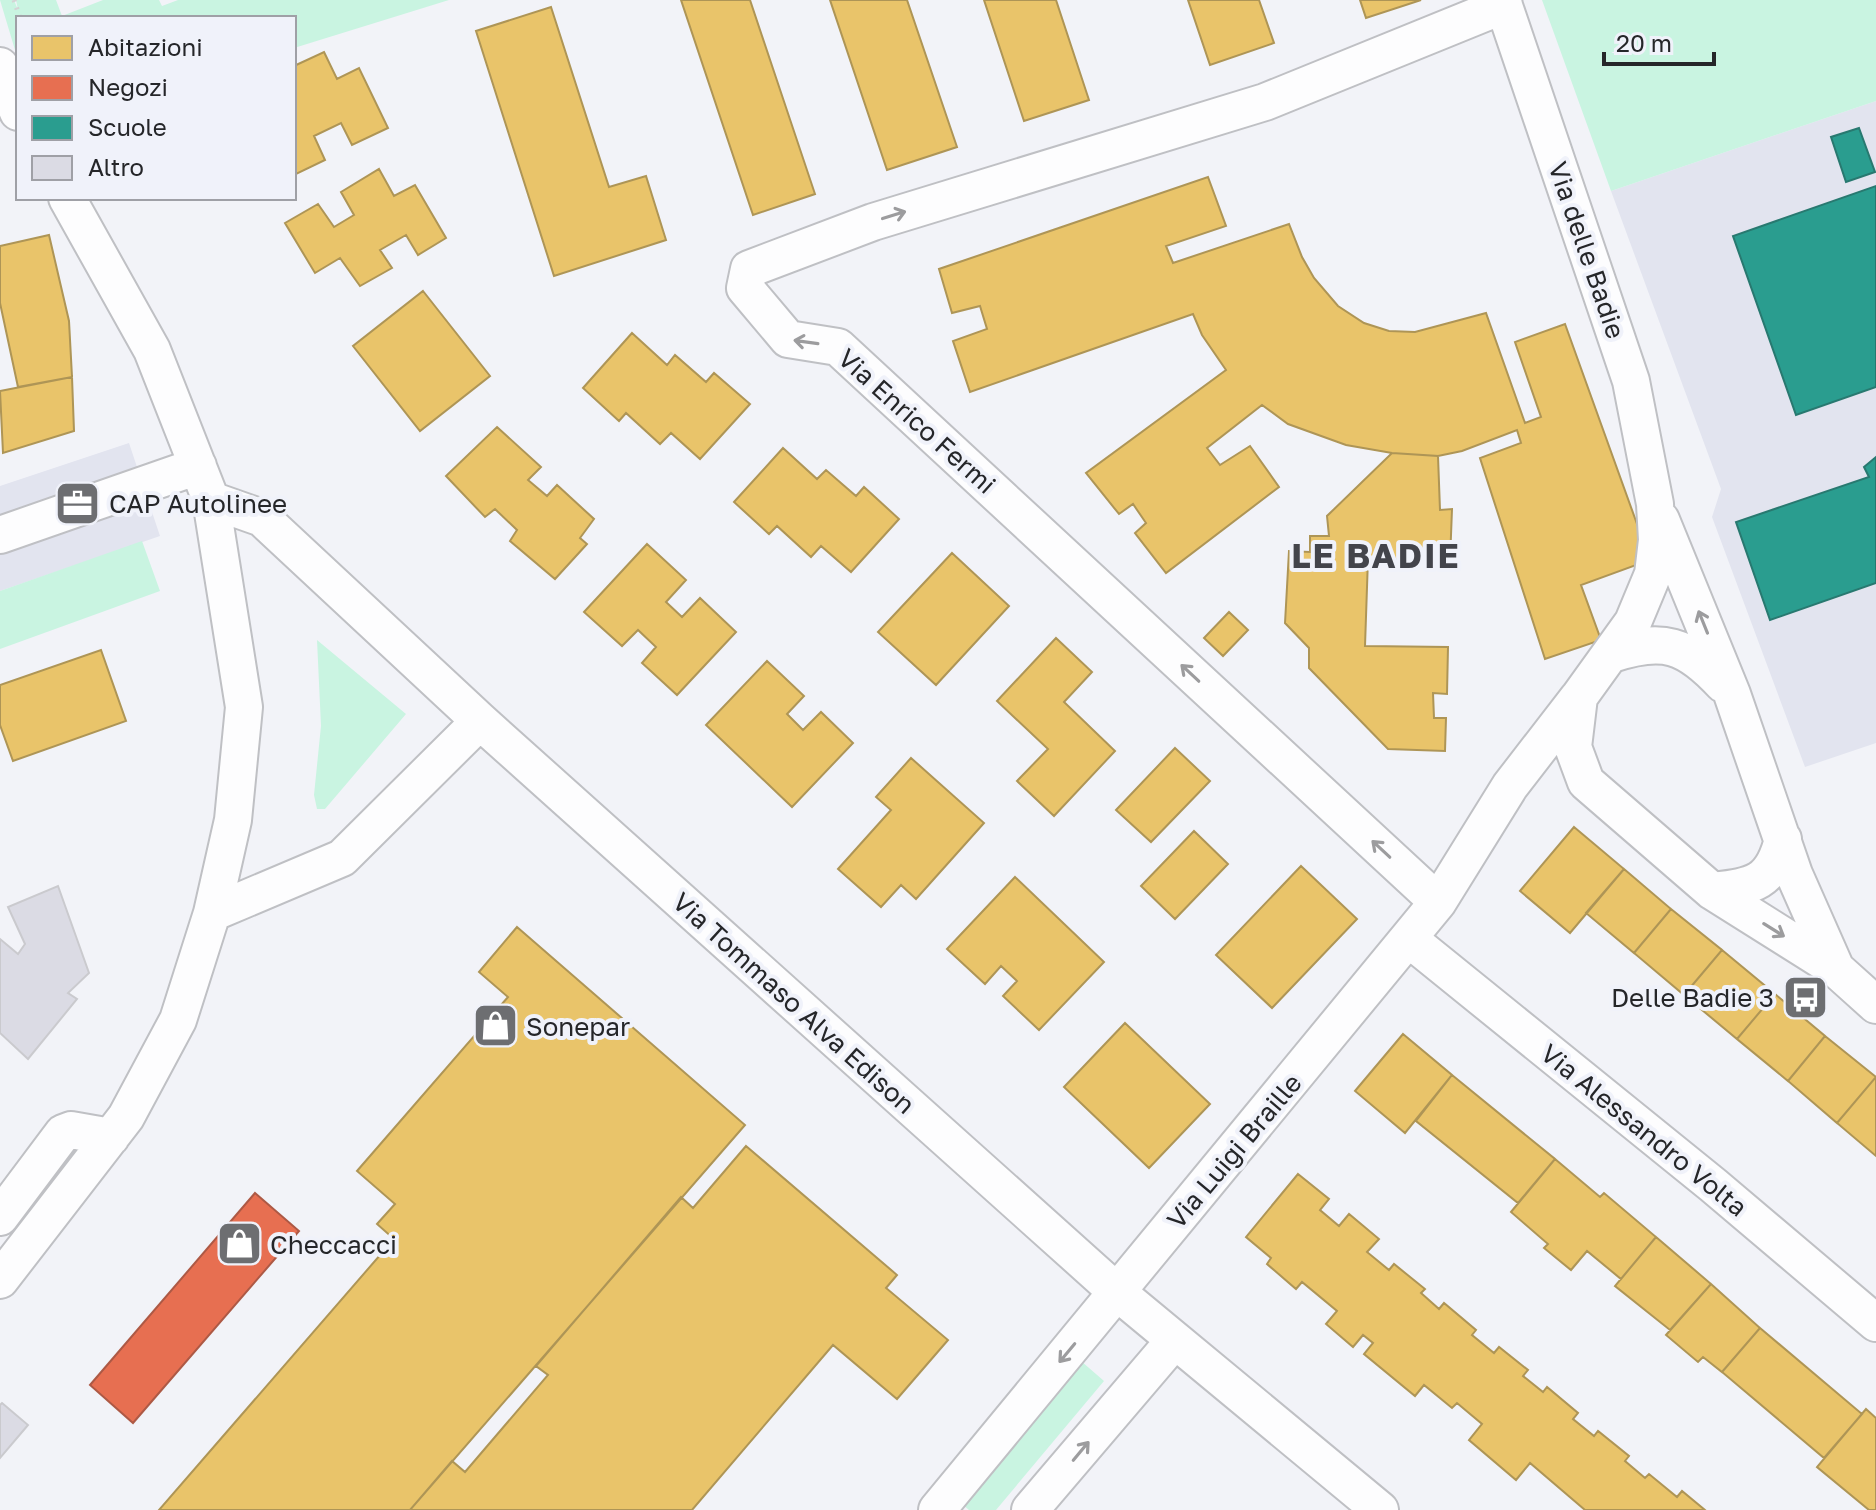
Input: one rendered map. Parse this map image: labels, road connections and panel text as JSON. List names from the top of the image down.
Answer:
{
  "streets": {
    "street": [
      "Via delle Badie",
      "Via Enrico Fermi",
      "Via Tommaso Alva Edison",
      "Via Alessandro Volta",
      "Via Luigi Braille"
    ]
  },
  "crossings": [
    ["Via delle Badie", "Via Enrico Fermi"],
    ["Via delle Badie", "Via Luigi Braille"],
    ["Via Enrico Fermi", "Via Luigi Braille"],
    ["Via Tommaso Alva Edison", "Via Luigi Braille"],
    ["Via Alessandro Volta", "Via Luigi Braille"]
  ],
  "districts": ["LE BADIE"],
  "places": {
    "office": ["CAP Autolinee"],
    "bus stop": ["Delle Badie 3"],
    "shop": ["Sonepar", "Checcacci"]
  },
  "legend": [
    "Abitazioni",
    "Negozi",
    "Scuole",
    "Altro"
  ],
  "scale_bar": "20 m"
}
